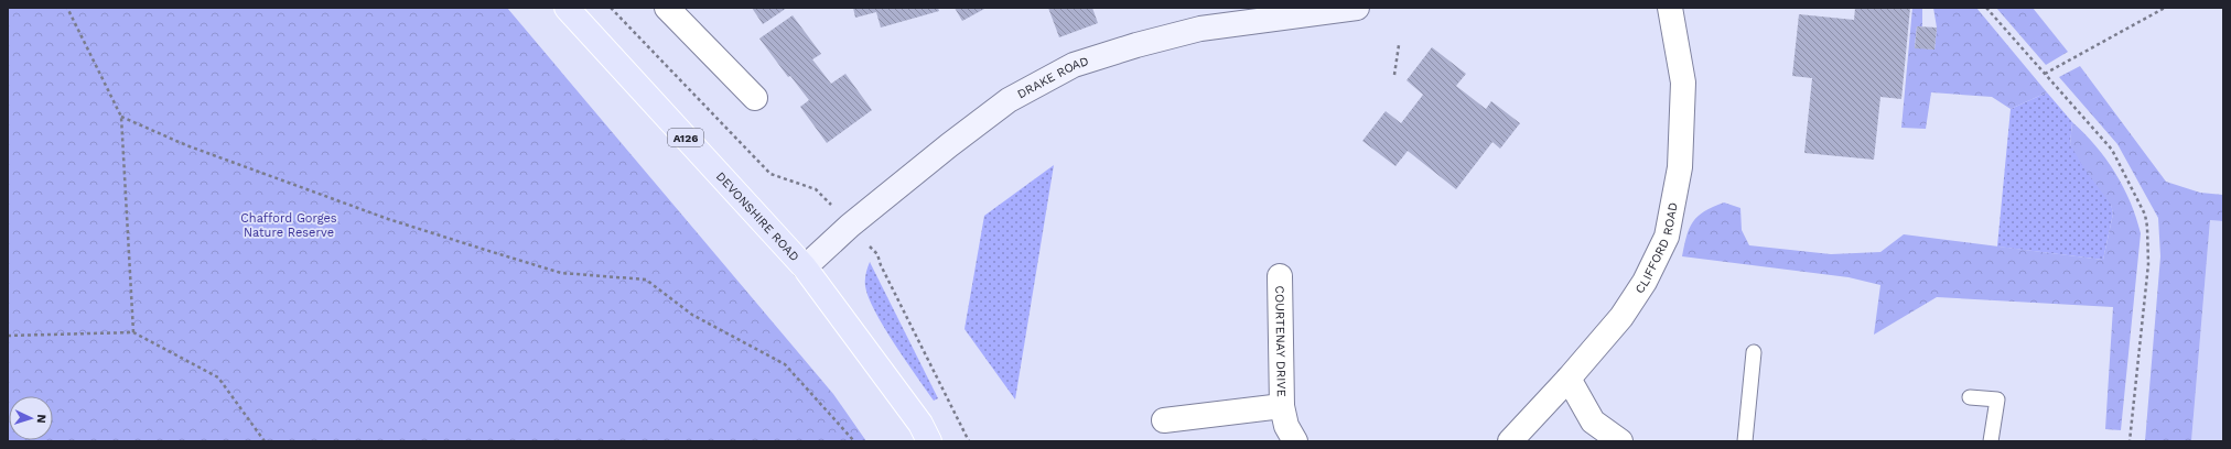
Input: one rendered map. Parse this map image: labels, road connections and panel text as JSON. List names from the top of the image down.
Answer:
{
  "streets": {
    "main road": ["A126", "DEVONSHIRE ROAD"],
    "street": ["DRAKE ROAD", "CLIFFORD ROAD", "COURTENAY DRIVE"]
  },
  "crossings": [
    ["DRAKE ROAD", "DEVONSHIRE ROAD"]
  ],
  "parks": ["Chafford Gorges Nature Reserve"],
  "north": "right"
}
